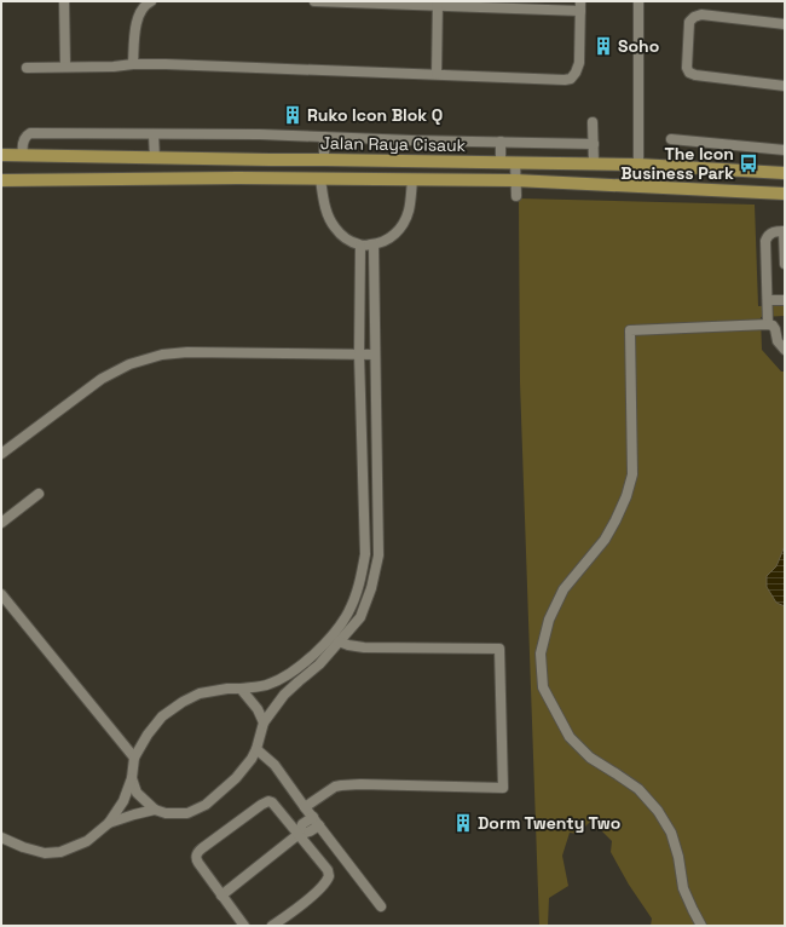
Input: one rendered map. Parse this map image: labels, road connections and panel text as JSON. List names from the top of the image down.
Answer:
{
  "streets": {
    "main road": ["Jalan Raya Cisauk"]
  },
  "places": {
    "building": ["Soho", "Ruko Icon Blok Q", "Dorm Twenty Two"],
    "bus stop": ["The Icon Business Park"]
  }
}
